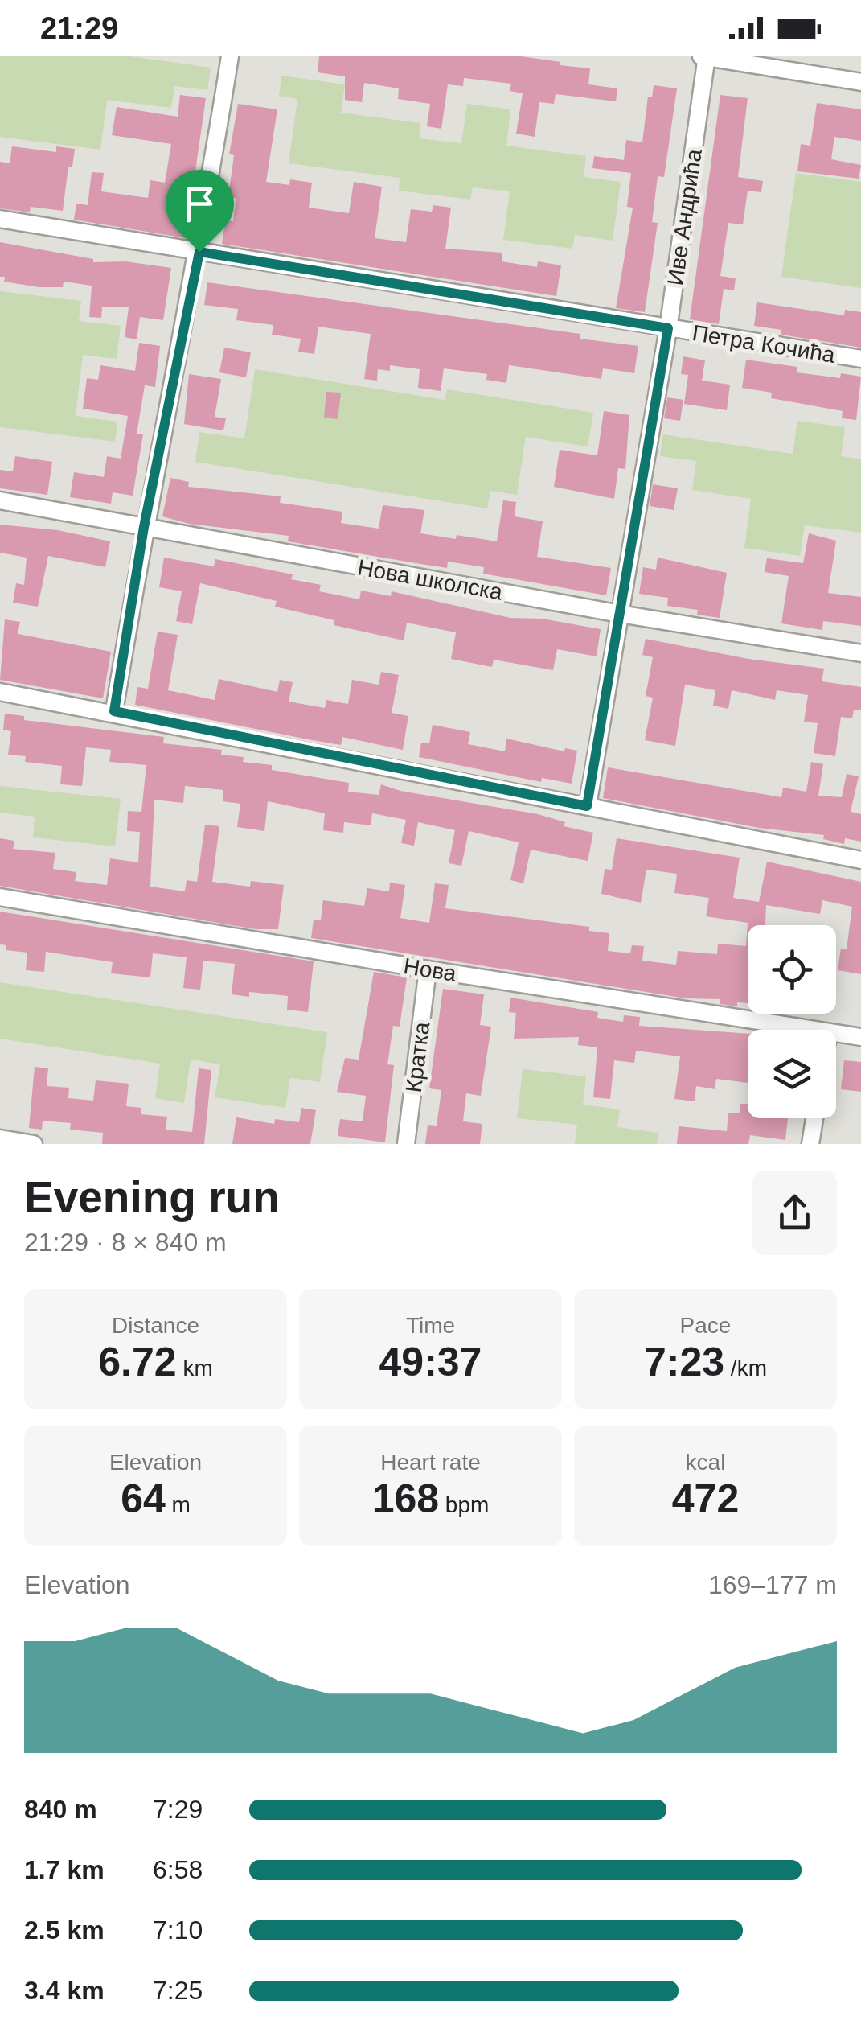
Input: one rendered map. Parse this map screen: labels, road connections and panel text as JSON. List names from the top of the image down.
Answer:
{
  "streets": {
    "street": [
      "Иве Андрића",
      "Петра Кочића",
      "Нова школска",
      "Нова",
      "Кратка"
    ]
  },
  "crossings": [
    ["Иве Андрића", "Петра Кочића"],
    ["Иве Андрића", "Нова школска"],
    ["Нова", "Кратка"]
  ],
  "page": {
    "status": "21:29",
    "heading": ["Evening run", "21:29 · 8 × 840 m"],
    "stats": [
      ["Distance", "6.72 km"],
      ["Time", "49:37"],
      ["Pace", "7:23 /km"],
      ["Elevation", "64 m"],
      ["Heart rate", "168 bpm"],
      ["kcal", "472"]
    ],
    "chart": ["Elevation", "169–177 m"],
    "list": [
      {
        "name": "840 m",
        "note": "7:29"
      },
      {
        "name": "1.7 km",
        "note": "6:58"
      },
      {
        "name": "2.5 km",
        "note": "7:10"
      },
      {
        "name": "3.4 km",
        "note": "7:25"
      }
    ]
  }
}
